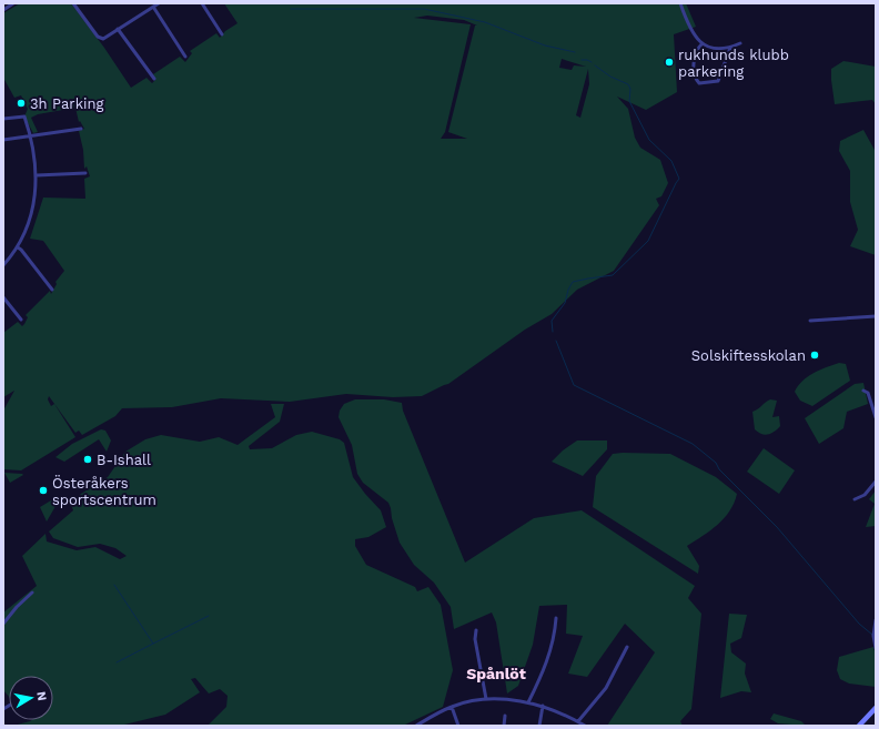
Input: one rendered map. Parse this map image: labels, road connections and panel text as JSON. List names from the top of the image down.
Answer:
{
  "districts": ["Spånlöt"],
  "places": [
    "rukhunds klubb parkering",
    "3h Parking",
    "Solskiftesskolan",
    "B-Ishall",
    "Österåkers sportscentrum"
  ],
  "north": "right"
}
